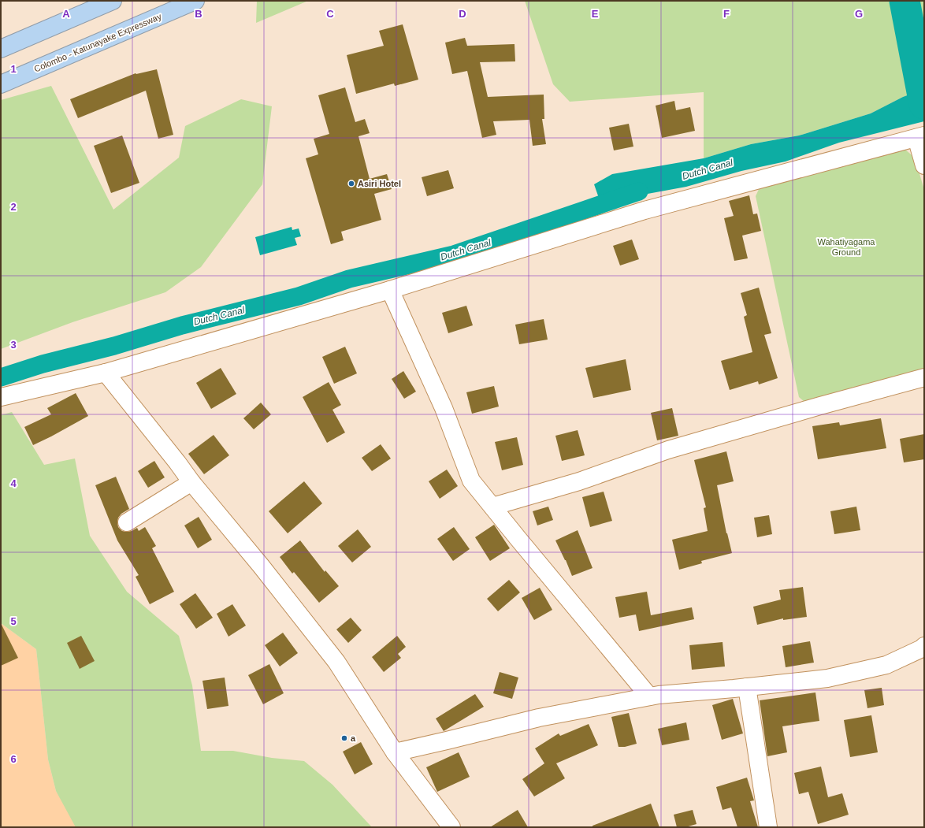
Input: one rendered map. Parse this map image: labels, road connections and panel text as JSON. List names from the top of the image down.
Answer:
{
  "streets": {
    "highway": ["Colombo - Katunayake Expressway"]
  },
  "water": ["Dutch Canal"],
  "parks": ["Wahatiyagama Ground"],
  "places": ["Asiri Hotel", "a"],
  "grid": {
    "columns": [
      "A",
      "B",
      "C",
      "D",
      "E",
      "F",
      "G"
    ],
    "rows": [
      "1",
      "2",
      "3",
      "4",
      "5",
      "6"
    ]
  }
}
